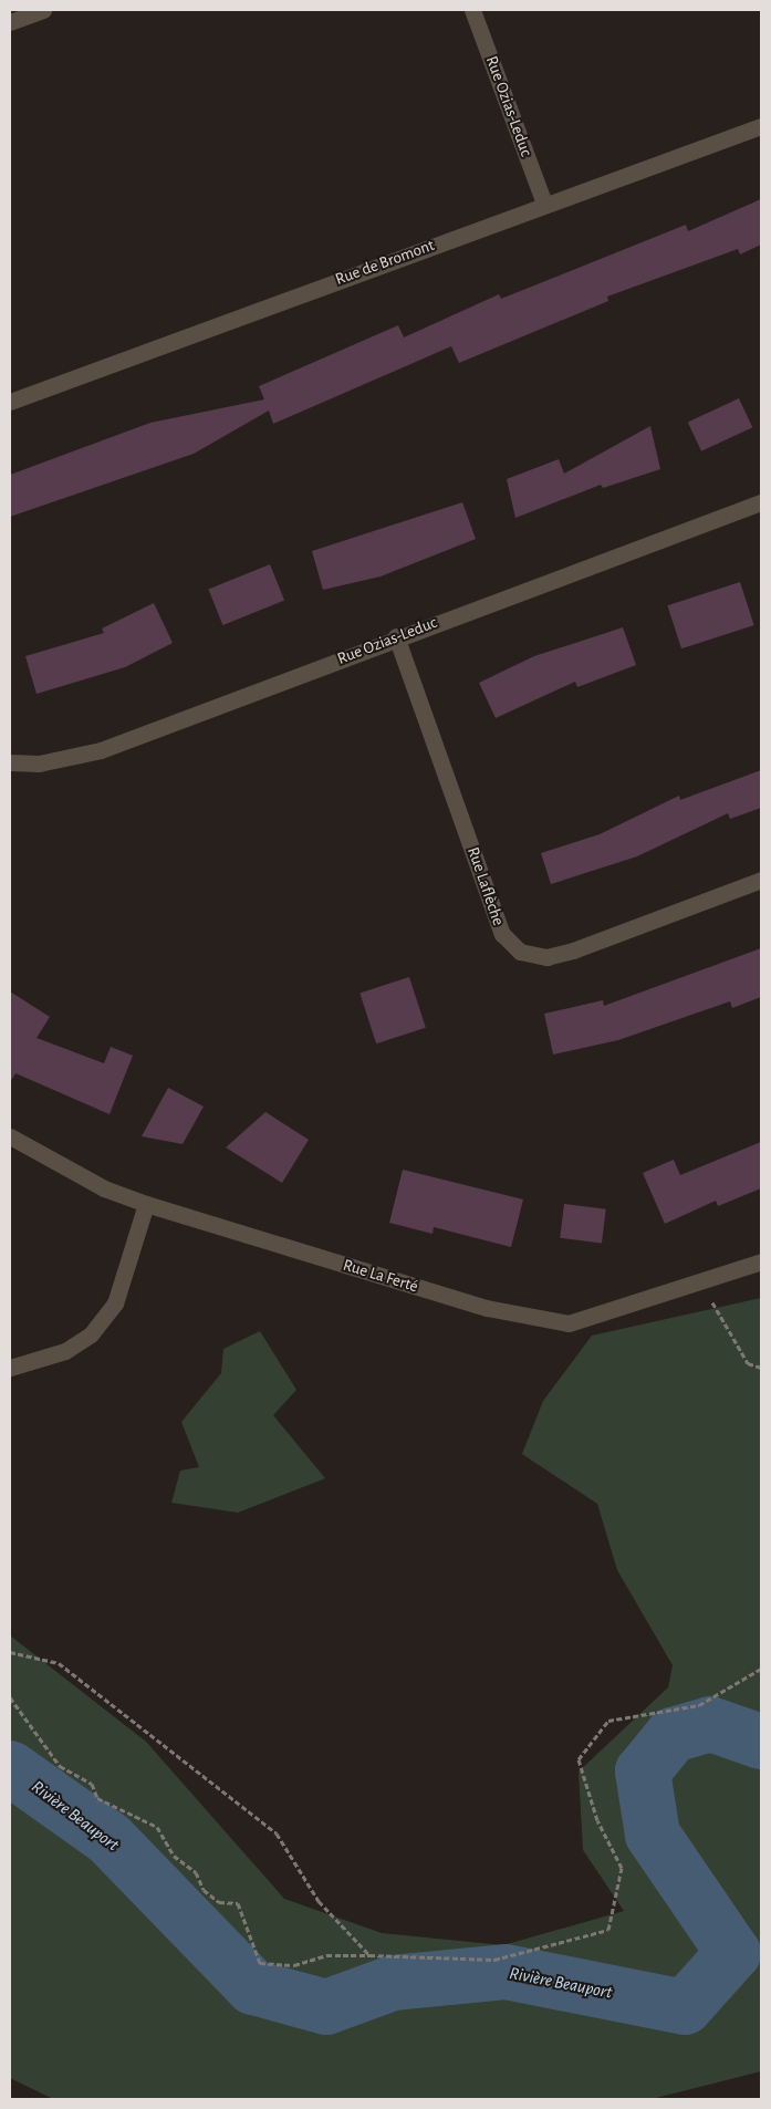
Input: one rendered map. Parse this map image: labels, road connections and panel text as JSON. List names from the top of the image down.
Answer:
{
  "streets": {
    "street": [
      "Rue Ozias-Leduc",
      "Rue de Bromont",
      "Rue Laflèche",
      "Rue La Ferté"
    ]
  },
  "crossings": [
    ["Rue Ozias-Leduc", "Rue de Bromont"],
    ["Rue Ozias-Leduc", "Rue Laflèche"]
  ],
  "water": ["Rivière Beauport"]
}
